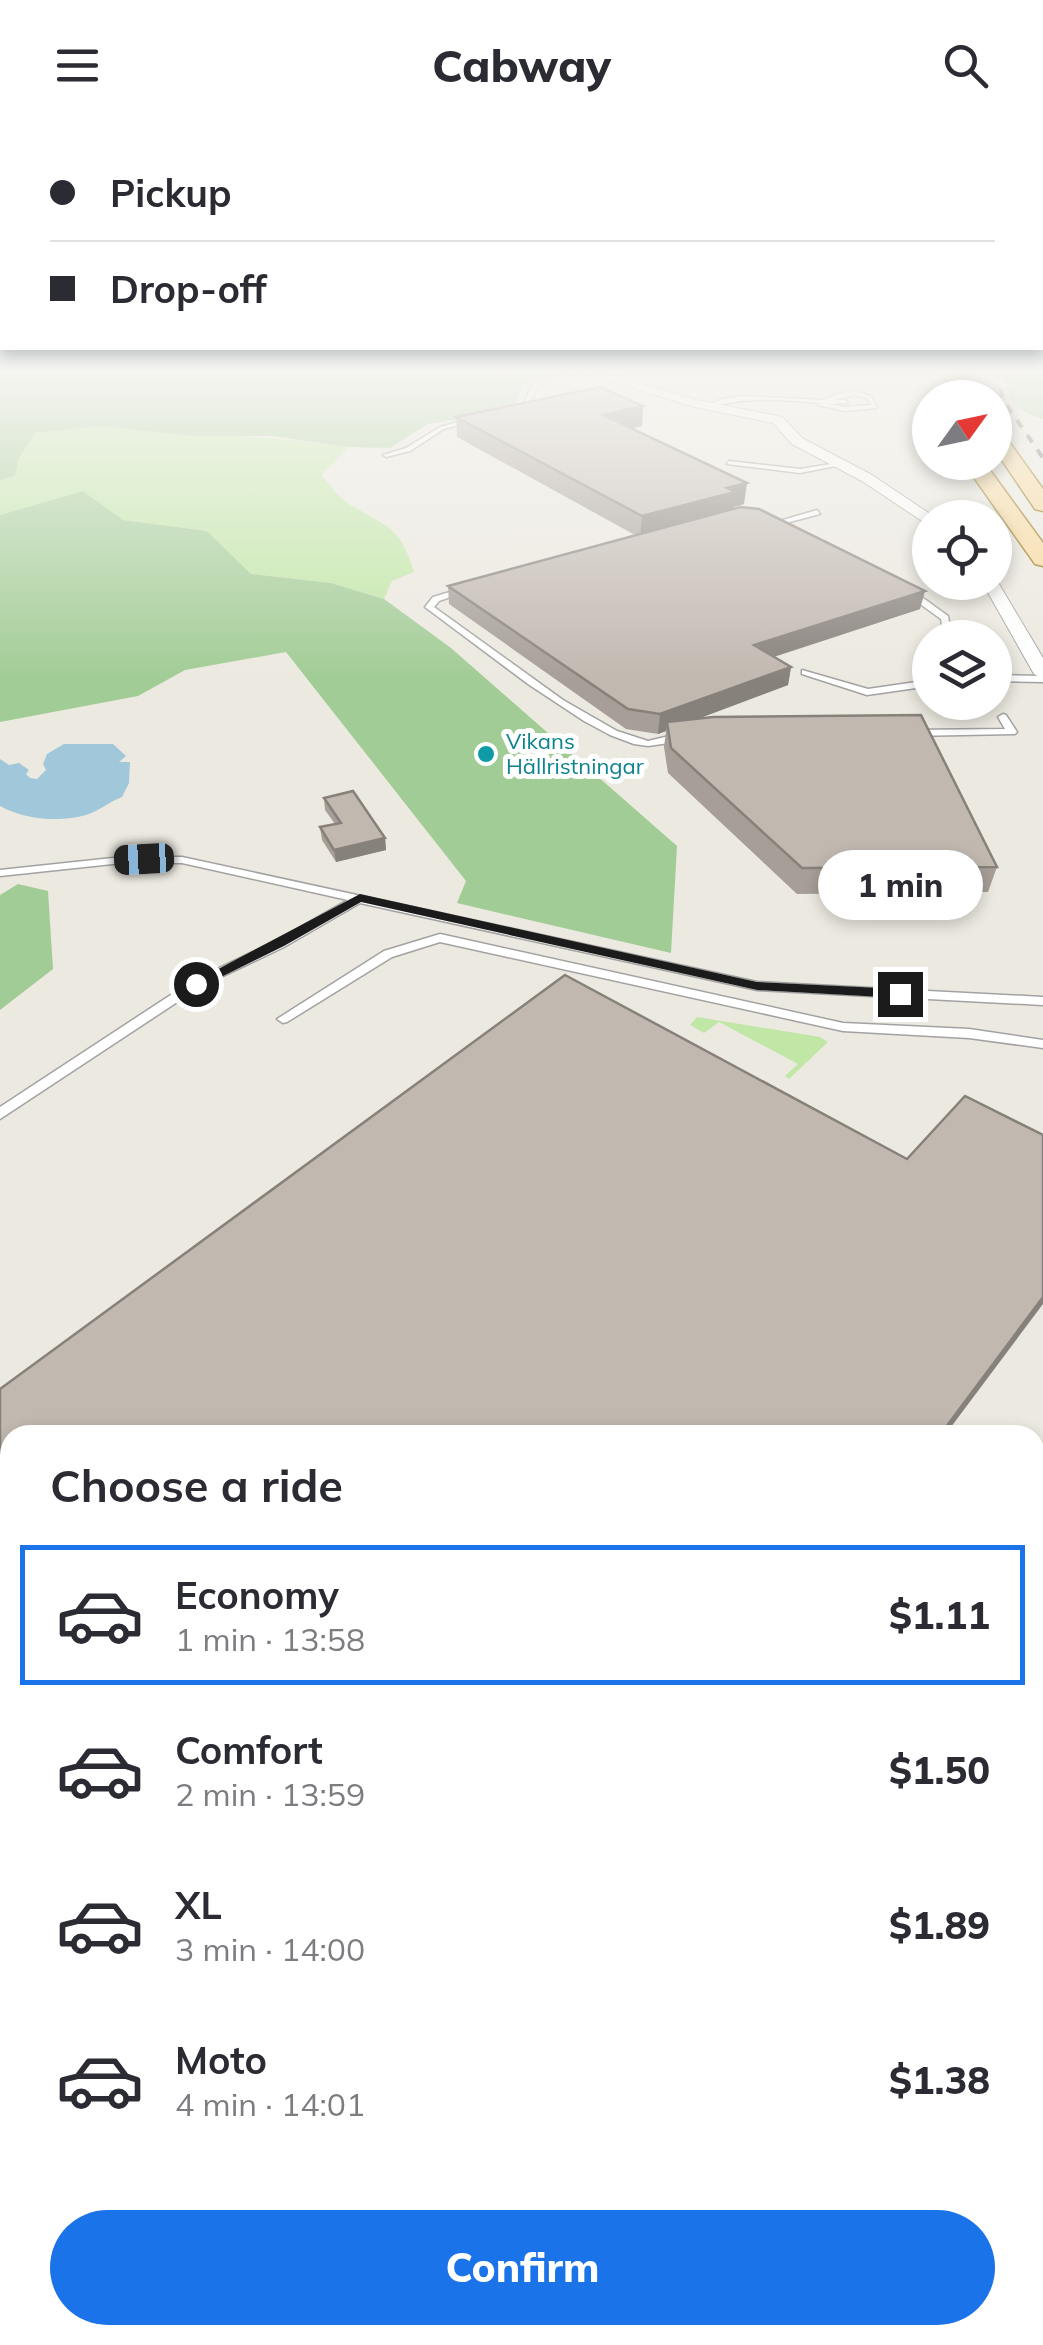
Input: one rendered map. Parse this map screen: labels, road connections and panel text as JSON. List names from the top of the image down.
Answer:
{
  "places": ["Vikans Hällristningar"],
  "north": "top right",
  "page": {
    "header": "Cabway",
    "banner": ["Pickup", "Drop-off"],
    "bubble": "1 min",
    "heading": "Choose a ride",
    "list": [
      {
        "name": "Economy",
        "note": "1 min · 13:58",
        "value": "$1.11"
      },
      {
        "name": "Comfort",
        "note": "2 min · 13:59",
        "value": "$1.50"
      },
      {
        "name": "XL",
        "note": "3 min · 14:00",
        "value": "$1.89"
      },
      {
        "name": "Moto",
        "note": "4 min · 14:01",
        "value": "$1.38"
      }
    ],
    "buttons": "Confirm"
  }
}
